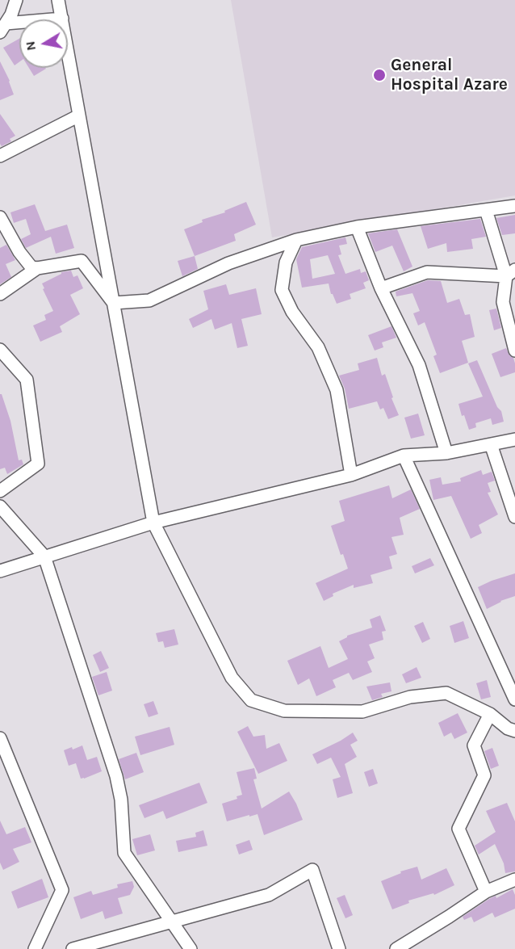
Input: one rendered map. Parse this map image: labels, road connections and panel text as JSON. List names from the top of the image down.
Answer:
{
  "places": ["General Hospital Azare"],
  "north": "left"
}
